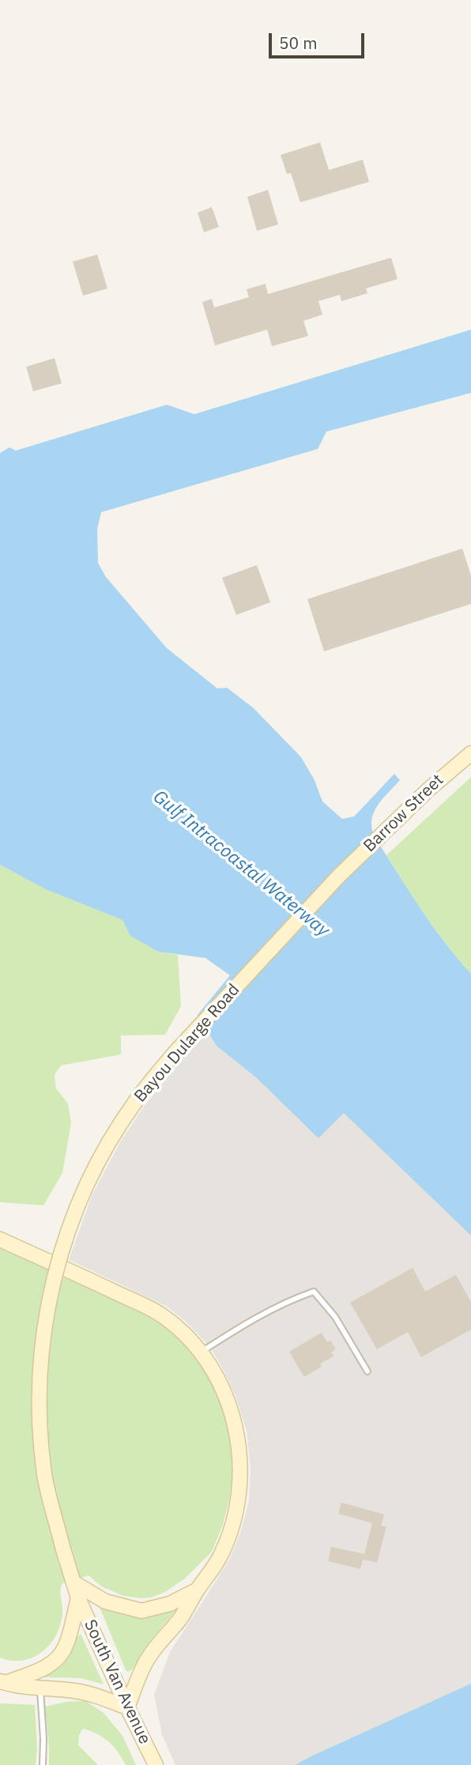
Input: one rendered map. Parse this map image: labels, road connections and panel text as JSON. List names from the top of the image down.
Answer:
{
  "streets": {
    "main road": ["Barrow Street", "Bayou Dularge Road", "South Van Avenue"]
  },
  "crossings": [
    ["Barrow Street", "Bayou Dularge Road"],
    ["Bayou Dularge Road", "South Van Avenue"]
  ],
  "water": ["Gulf Intracoastal Waterway"],
  "scale_bar": "50 m"
}
